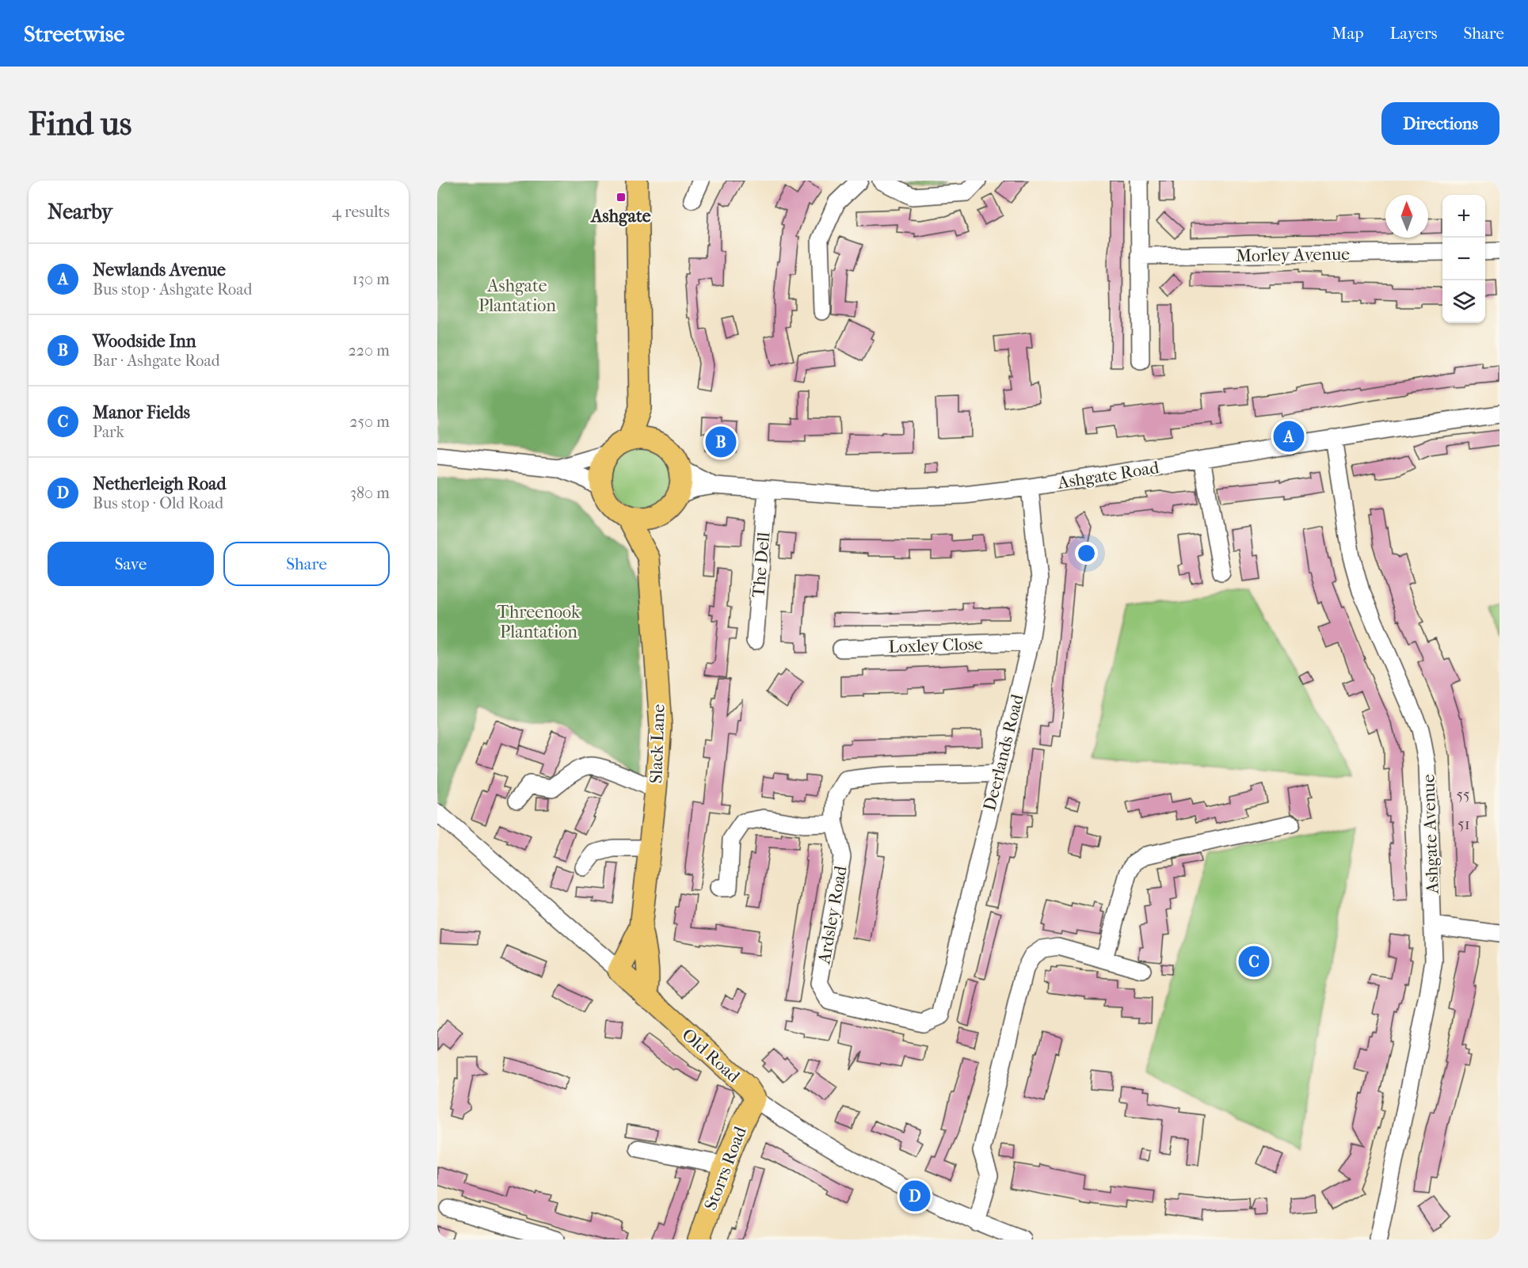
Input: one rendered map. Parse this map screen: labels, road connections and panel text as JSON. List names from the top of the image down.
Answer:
{
  "streets": {
    "main road": ["Slack Lane", "Old Road", "Storrs Road"],
    "street": [
      "Morley Avenue",
      "Ashgate Road",
      "The Dell",
      "Loxley Close",
      "Deerlands Road",
      "Ashgate Avenue",
      "Ardsley Road"
    ]
  },
  "crossings": [
    ["Ashgate Road", "The Dell"],
    ["Ashgate Road", "Slack Lane"],
    ["Ashgate Road", "Deerlands Road"],
    ["Ashgate Road", "Ashgate Avenue"],
    ["Loxley Close", "Deerlands Road"],
    ["Slack Lane", "Old Road"],
    ["Deerlands Road", "Ardsley Road"],
    ["Old Road", "Storrs Road"]
  ],
  "parks": ["Ashgate Plantation", "Threenook Plantation"],
  "places": {
    "transit": ["Ashgate"]
  },
  "house_numbers": ["55", "51"],
  "north": "top",
  "page": {
    "header": "Streetwise",
    "nav": ["Map", "Layers", "Share"],
    "buttons": [
      "Directions",
      ["Save", "Share"]
    ],
    "title": "Find us",
    "heading": ["Nearby", "4 results"],
    "map_buttons": ["+", "−"],
    "list": [
      {
        "mark": "A",
        "name": "Newlands Avenue",
        "note": "Bus stop · Ashgate Road",
        "value": "130 m"
      },
      {
        "mark": "B",
        "name": "Woodside Inn",
        "note": "Bar · Ashgate Road",
        "value": "220 m"
      },
      {
        "mark": "C",
        "name": "Manor Fields",
        "note": "Park",
        "value": "250 m"
      },
      {
        "mark": "D",
        "name": "Netherleigh Road",
        "note": "Bus stop · Old Road",
        "value": "380 m"
      }
    ],
    "pins": [
      "A",
      "B",
      "C",
      "D"
    ]
  }
}
